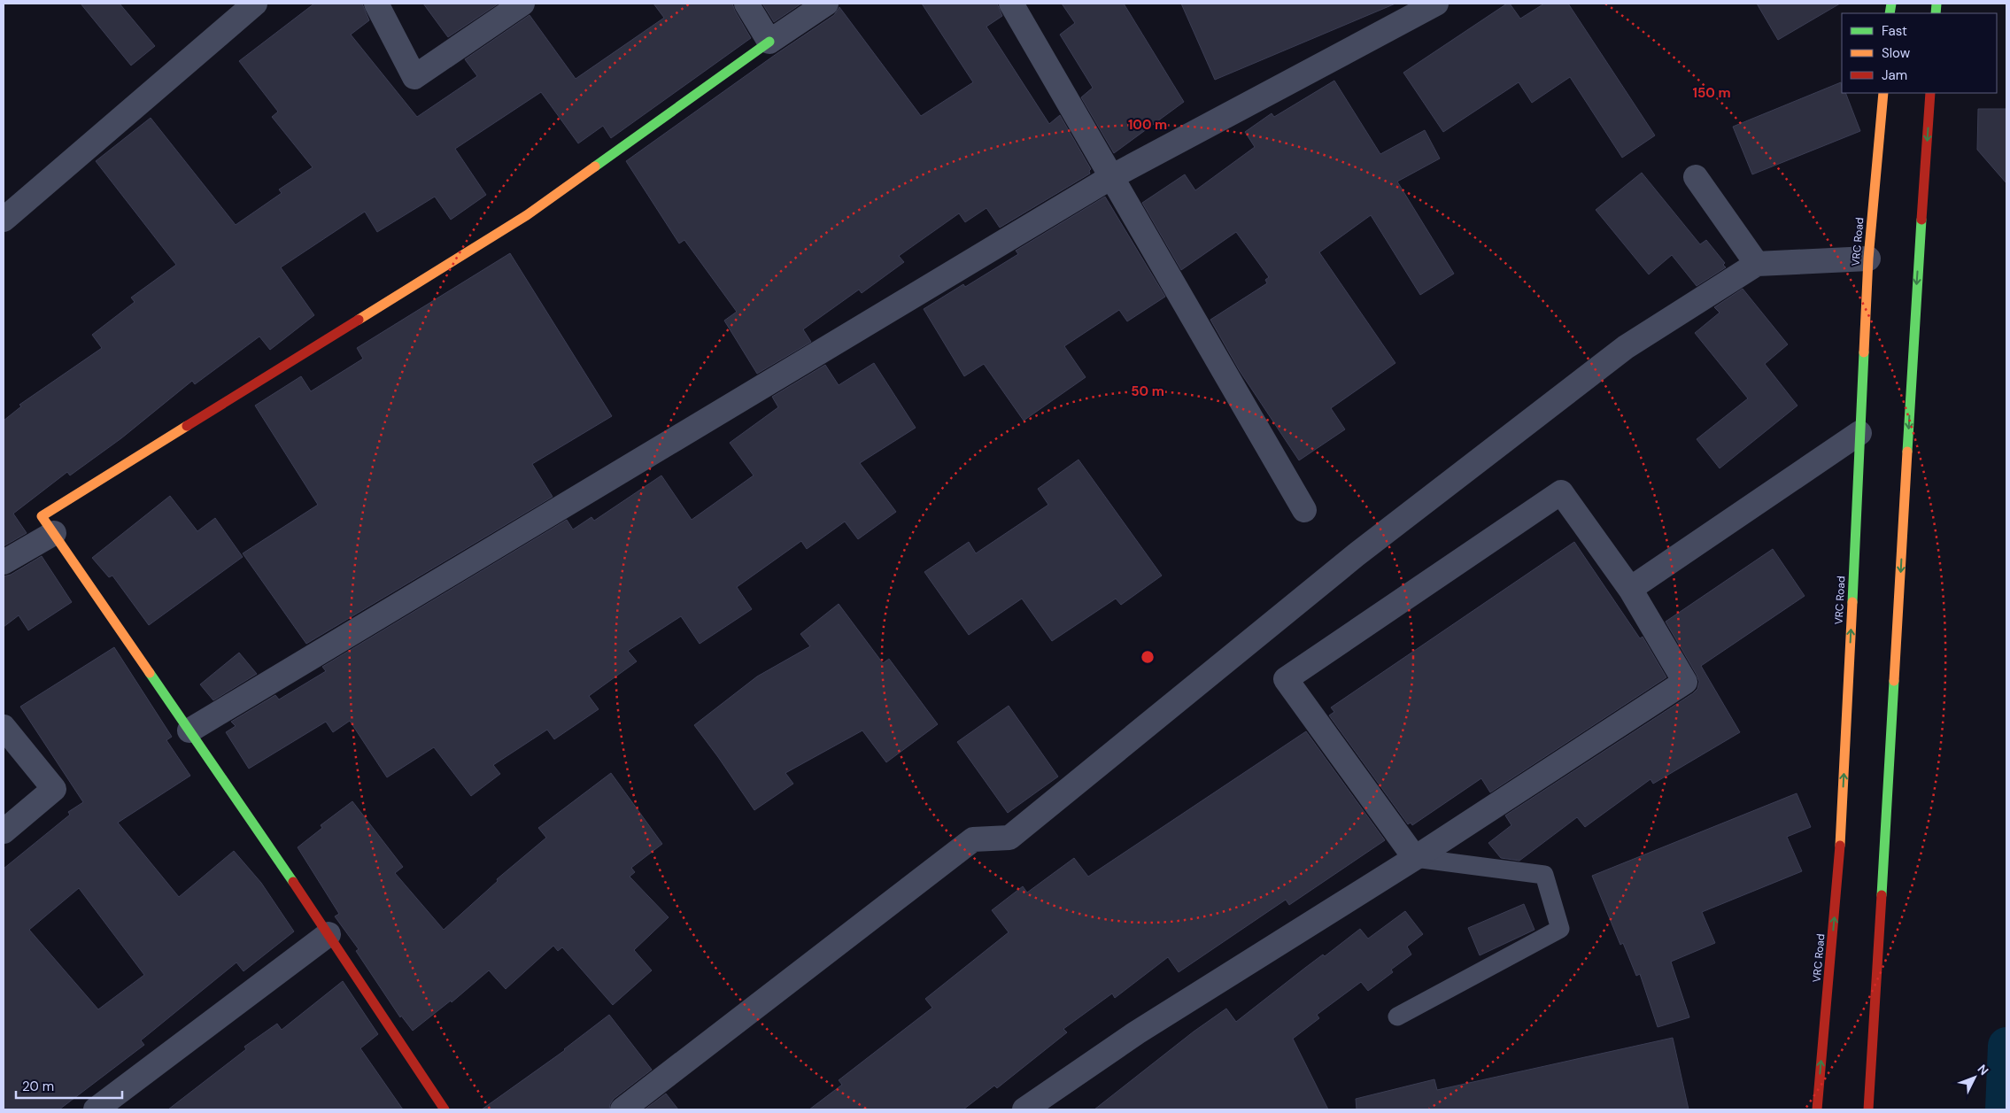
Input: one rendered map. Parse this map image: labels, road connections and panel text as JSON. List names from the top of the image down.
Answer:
{
  "streets": {
    "main road": ["VRC Road"]
  },
  "legend": ["Fast", "Slow", "Jam"],
  "scale_bar": "20 m",
  "north": "top right",
  "rings": ["150 m", "100 m", "50 m"]
}
